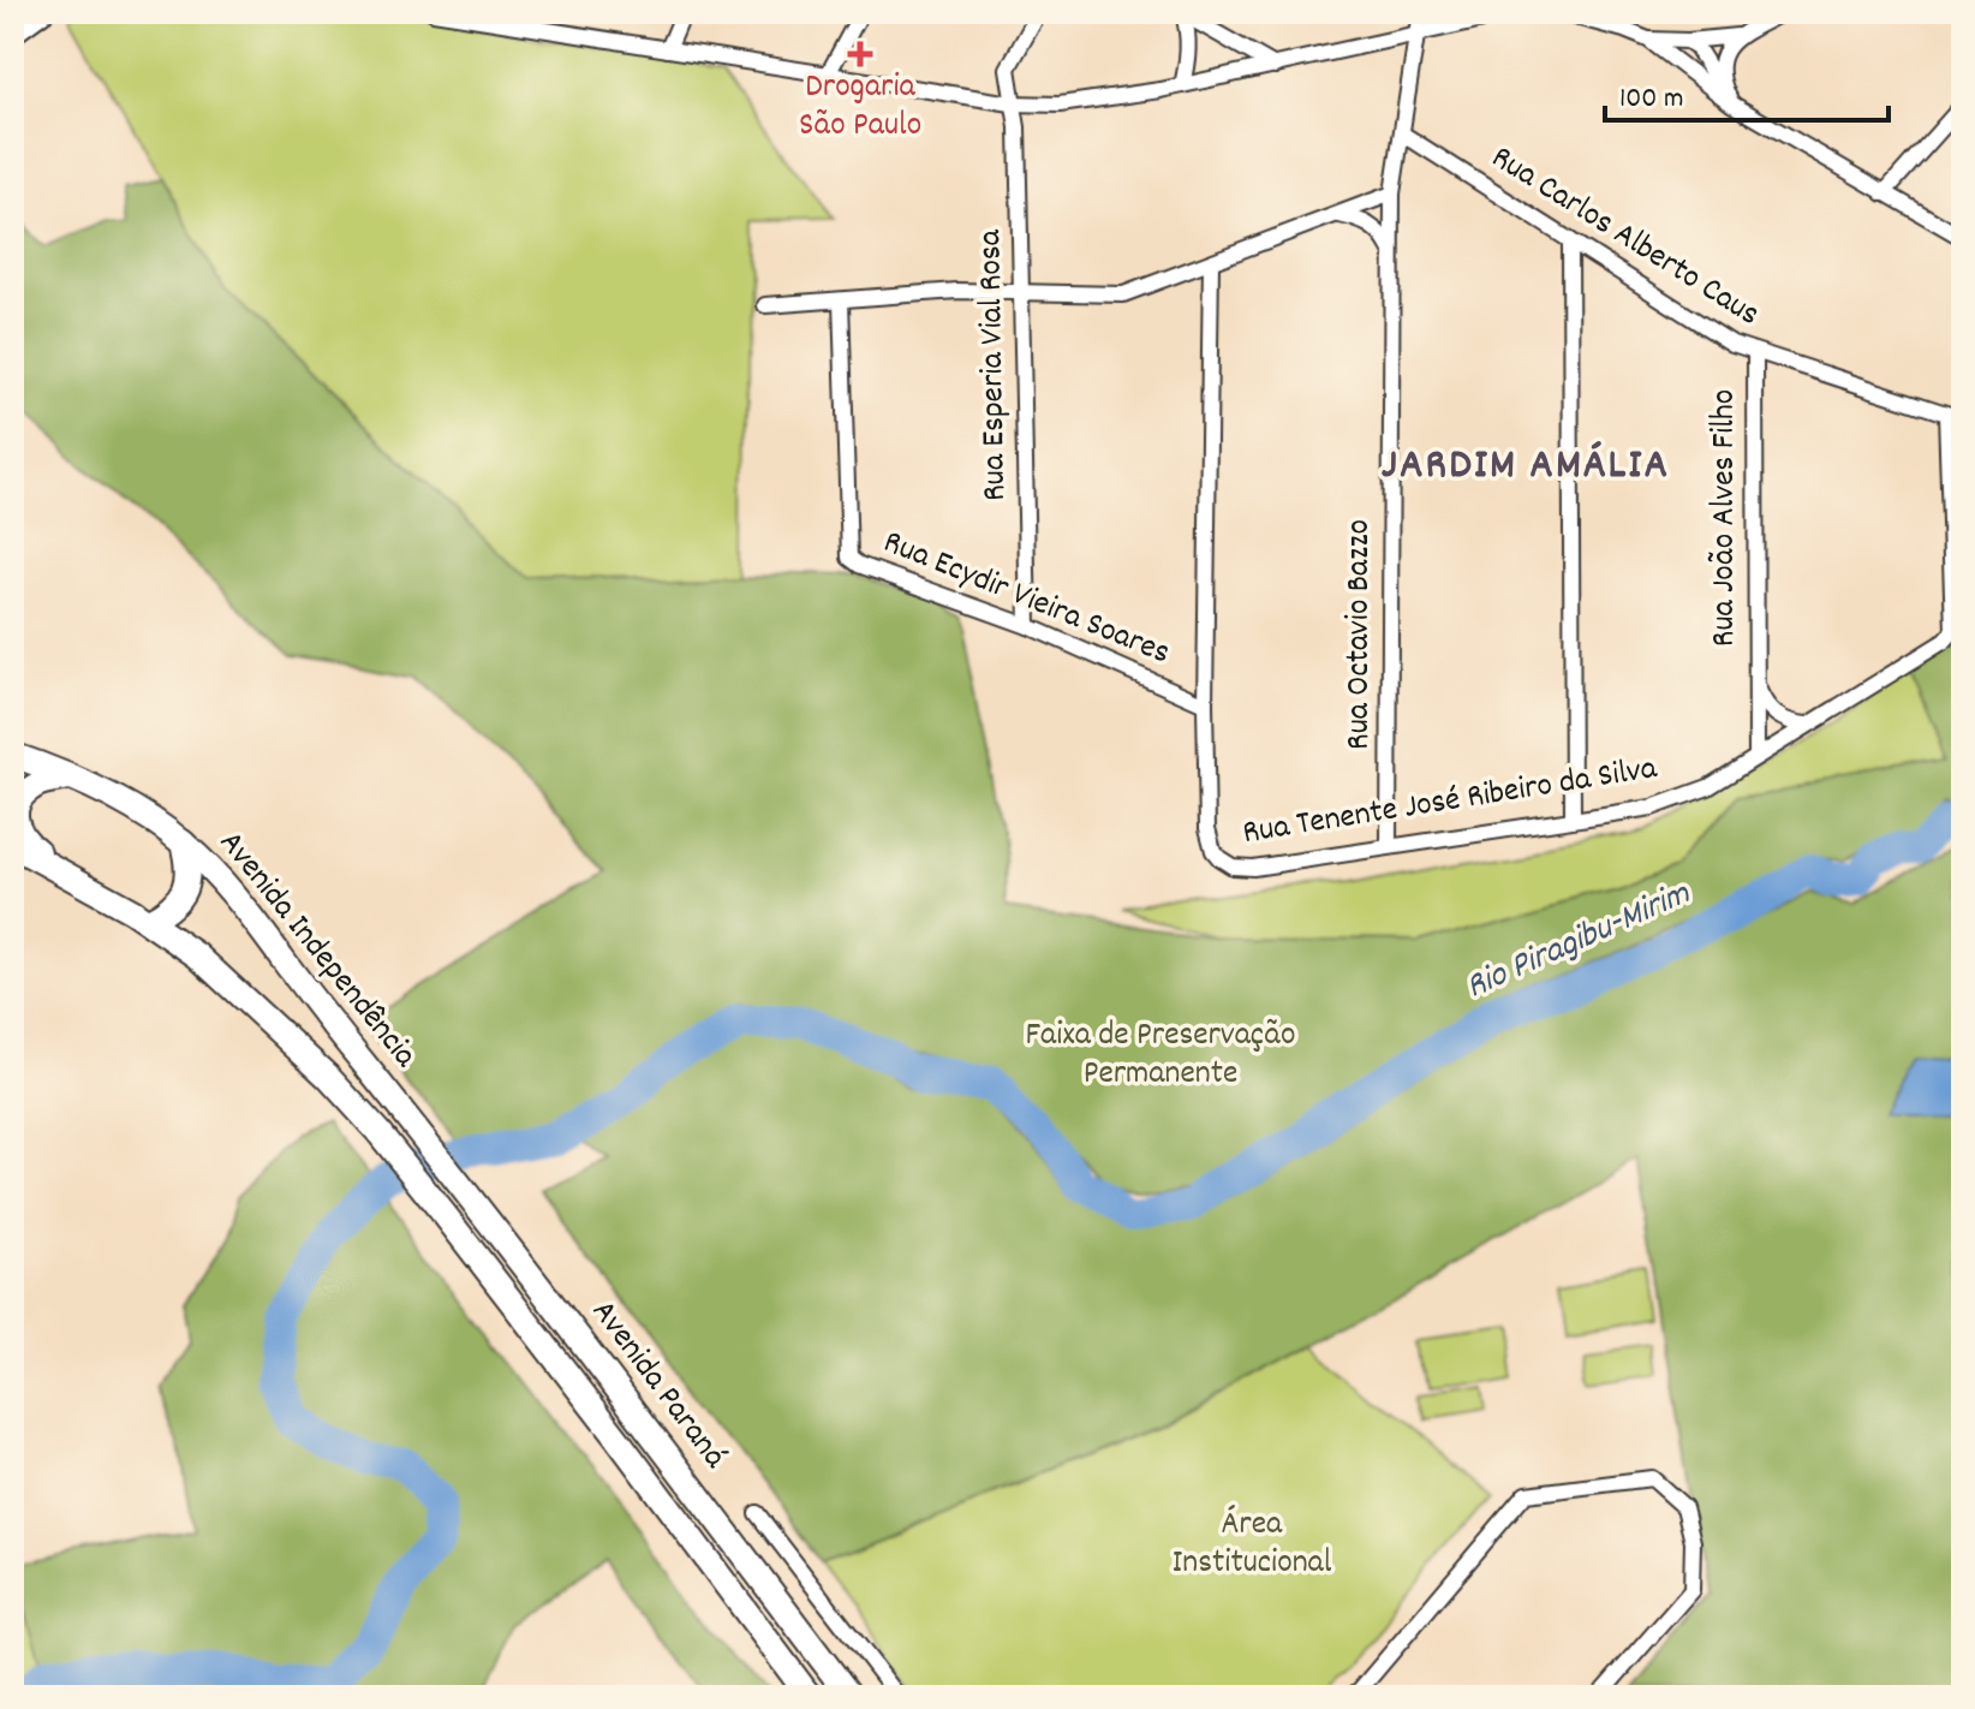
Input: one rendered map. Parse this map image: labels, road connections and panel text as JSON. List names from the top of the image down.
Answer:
{
  "streets": {
    "main road": ["Avenida Independência", "Avenida Paraná"],
    "street": [
      "Rua Carlos Alberto Caus",
      "Rua Esperia Vial Rosa",
      "Rua João Alves Filho",
      "Rua Ecydir Vieira Soares",
      "Rua Octavio Bazzo",
      "Rua Tenente José Ribeiro da Silva"
    ]
  },
  "crossings": [
    ["Rua Carlos Alberto Caus", "Rua João Alves Filho"],
    ["Rua Carlos Alberto Caus", "Rua Octavio Bazzo"],
    ["Rua Carlos Alberto Caus", "Rua Tenente José Ribeiro da Silva"],
    ["Rua Esperia Vial Rosa", "Rua Ecydir Vieira Soares"],
    ["Rua João Alves Filho", "Rua Tenente José Ribeiro da Silva"],
    ["Rua Ecydir Vieira Soares", "Rua Tenente José Ribeiro da Silva"],
    ["Rua Octavio Bazzo", "Rua Tenente José Ribeiro da Silva"],
    ["Avenida Independência", "Avenida Paraná"]
  ],
  "districts": ["JARDIM AMÁLIA"],
  "water": ["Rio Piragibu-Mirim"],
  "parks": ["Faixa de Preservação Permanente", "Área Institucional"],
  "places": {
    "health": ["Drogaria São Paulo"]
  },
  "scale_bar": "100 m"
}
